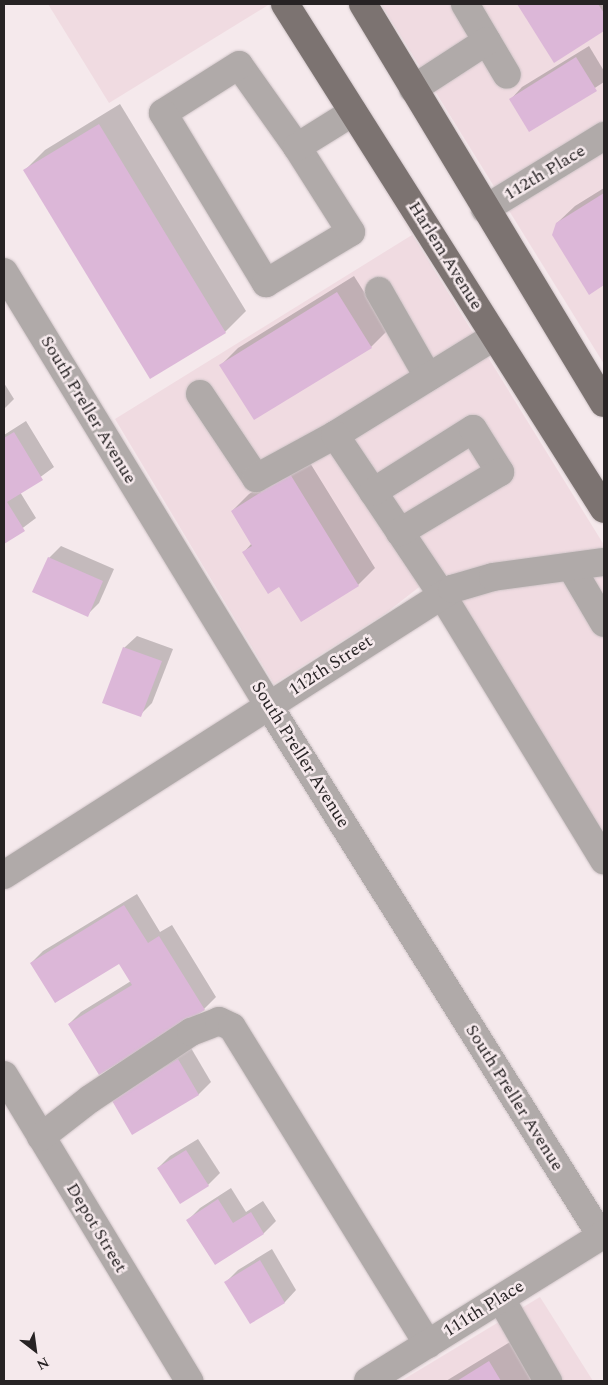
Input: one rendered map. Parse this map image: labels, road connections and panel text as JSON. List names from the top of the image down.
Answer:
{
  "streets": {
    "main road": ["Harlem Avenue"],
    "street": [
      "112th Place",
      "South Preller Avenue",
      "112th Street",
      "Depot Street",
      "111th Place"
    ]
  },
  "crossings": [
    ["South Preller Avenue", "112th Street"],
    ["South Preller Avenue", "111th Place"]
  ],
  "north": "bottom right"
}
